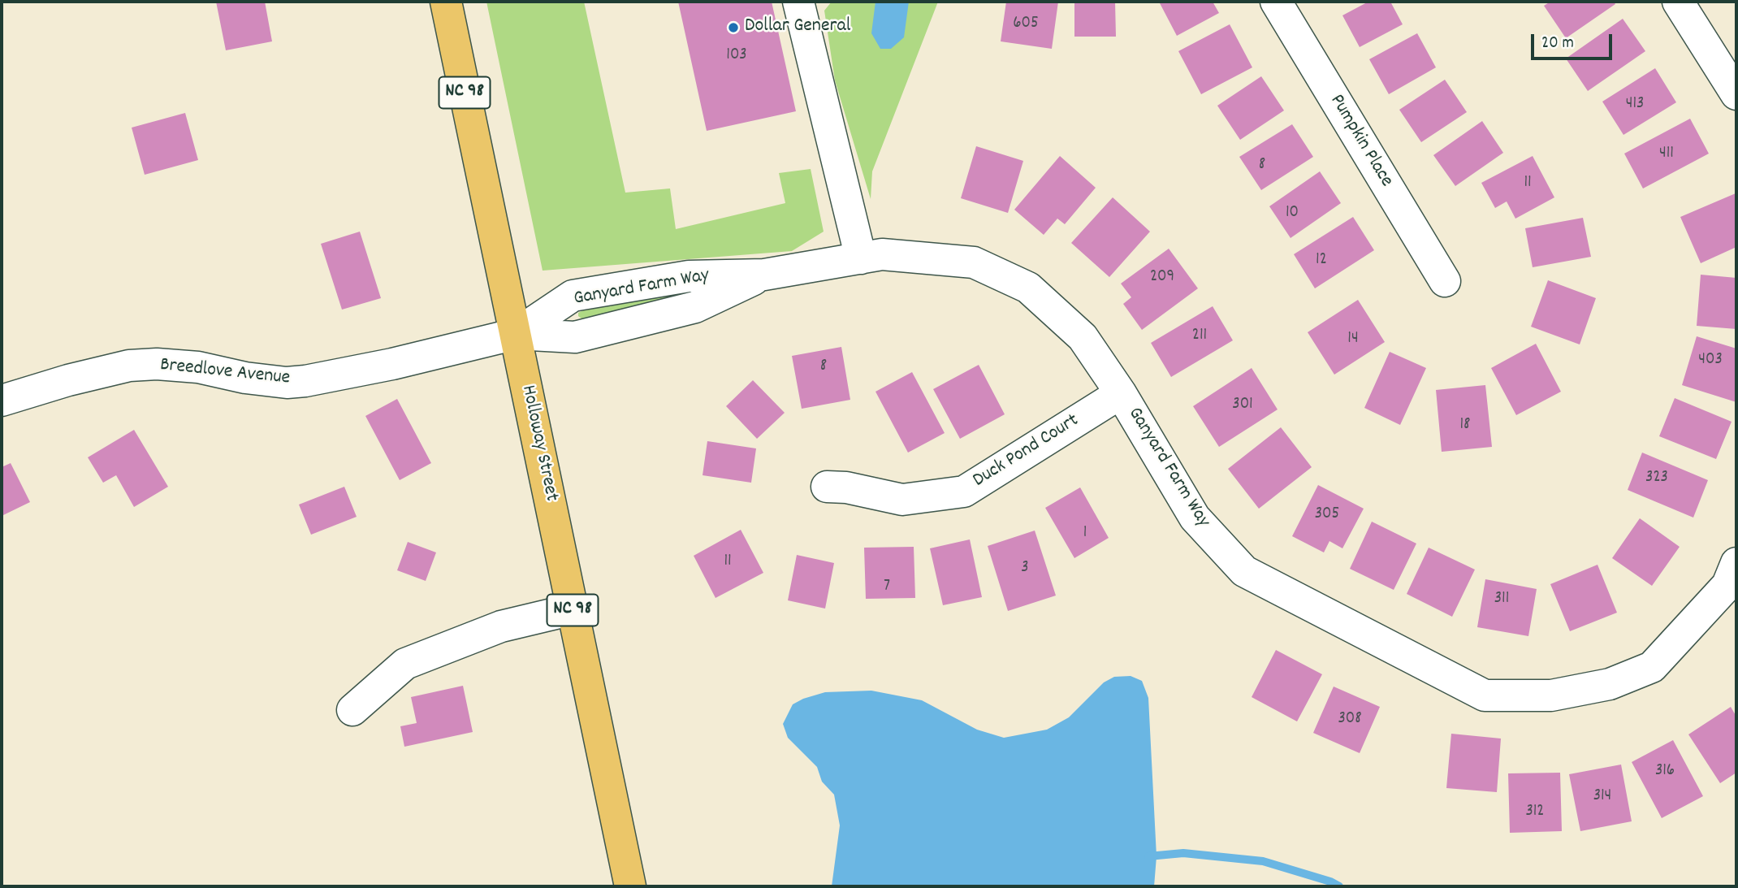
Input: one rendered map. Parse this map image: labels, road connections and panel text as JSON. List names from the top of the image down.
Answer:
{
  "streets": {
    "highway": ["NC 98", "Holloway Street"],
    "street": [
      "Pumpkin Place",
      "Ganyard Farm Way",
      "Breedlove Avenue",
      "Duck Pond Court"
    ]
  },
  "crossings": [
    ["Ganyard Farm Way", "Breedlove Avenue"],
    ["Ganyard Farm Way", "Holloway Street"],
    ["Ganyard Farm Way", "Duck Pond Court"],
    ["Breedlove Avenue", "Holloway Street"]
  ],
  "places": ["Dollar General"],
  "house_numbers": [
    "605",
    "103",
    "413",
    "411",
    "8",
    "11",
    "10",
    "12",
    "209",
    "211",
    "14",
    "403",
    "8",
    "301",
    "18",
    "323",
    "305",
    "1",
    "11",
    "3",
    "7",
    "311",
    "308",
    "316",
    "314",
    "312"
  ],
  "scale_bar": "20 m"
}
